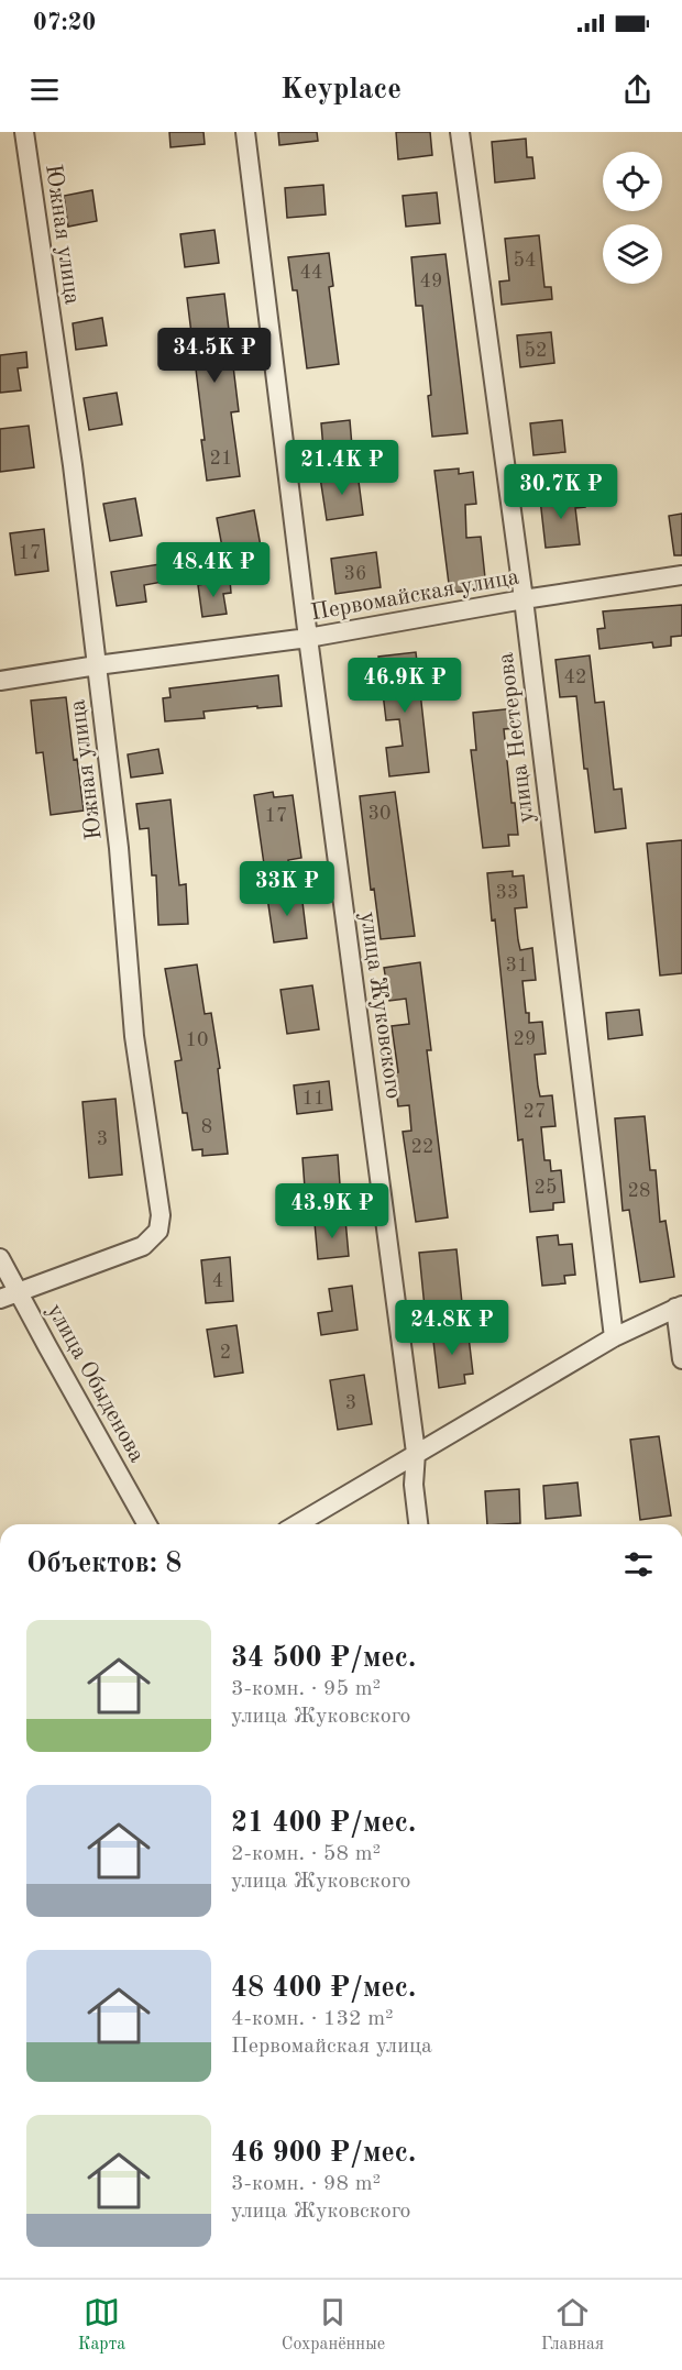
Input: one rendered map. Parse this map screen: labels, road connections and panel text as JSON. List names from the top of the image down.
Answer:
{
  "streets": {
    "street": [
      "Южная улица",
      "Первомайская улица",
      "улица Нестерова",
      "улица Жуковского",
      "улица Обыденова"
    ]
  },
  "crossings": [
    ["Южная улица", "Первомайская улица"],
    ["Южная улица", "улица Обыденова"],
    ["Первомайская улица", "улица Нестерова"],
    ["Первомайская улица", "улица Жуковского"]
  ],
  "house_numbers": [
    "54",
    "44",
    "49",
    "52",
    "21",
    "17",
    "36",
    "42",
    "30",
    "17",
    "33",
    "31",
    "29",
    "10",
    "11",
    "27",
    "8",
    "3",
    "22",
    "25",
    "28",
    "4",
    "2",
    "3"
  ],
  "page": {
    "status": "07:20",
    "header": "Keyplace",
    "price": [
      "34.5K ₽",
      "21.4K ₽",
      "30.7K ₽",
      "48.4K ₽",
      "46.9K ₽",
      "33K ₽",
      "43.9K ₽",
      "24.8K ₽"
    ],
    "heading": "Объектов: 8",
    "list": [
      {
        "name": "34 500 ₽/мес.",
        "note": "3-комн. · 95 m² · улица Жуковского"
      },
      {
        "name": "21 400 ₽/мес.",
        "note": "2-комн. · 58 m² · улица Жуковского"
      },
      {
        "name": "48 400 ₽/мес.",
        "note": "4-комн. · 132 m² · Первомайская улица"
      },
      {
        "name": "46 900 ₽/мес.",
        "note": "3-комн. · 98 m² · улица Жуковского"
      }
    ],
    "tabs": ["Карта", "Сохранённые", "Главная"]
  }
}
